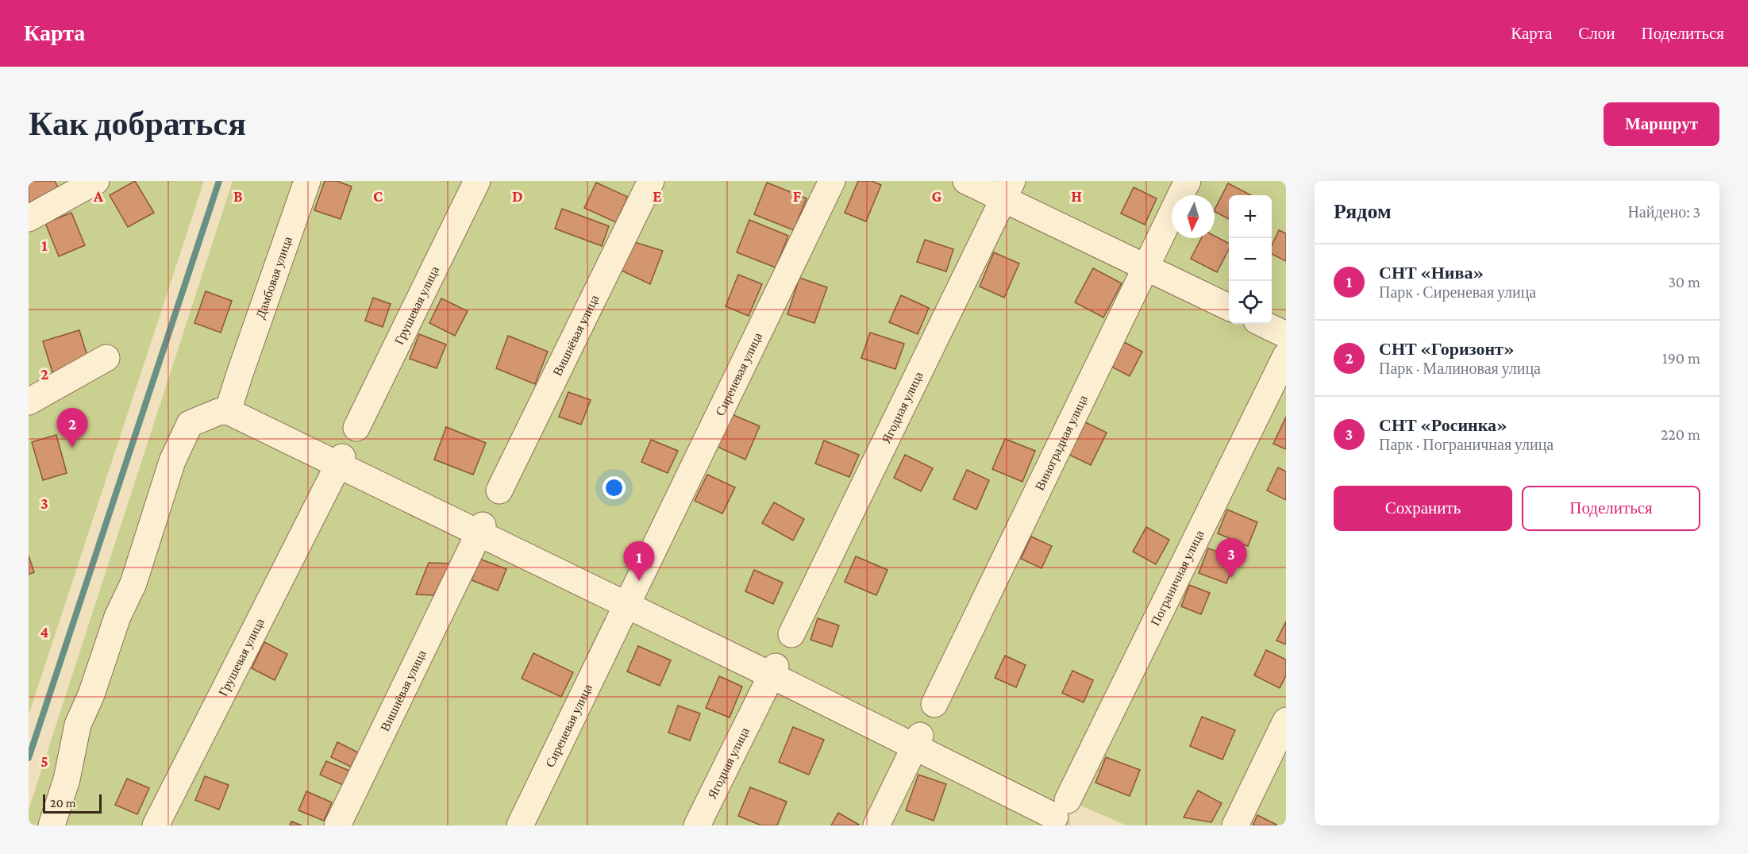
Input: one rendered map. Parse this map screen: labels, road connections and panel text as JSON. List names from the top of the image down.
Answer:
{
  "streets": {
    "street": [
      "Дамбовая улица",
      "Грушевая улица",
      "Вишнёвая улица",
      "Сиреневая улица",
      "Ягодная улица",
      "Виноградная улица",
      "Пограничная улица"
    ]
  },
  "scale_bar": "20 m",
  "north": "bottom",
  "page": {
    "header": "Карта",
    "nav": ["Карта", "Слои", "Поделиться"],
    "buttons": [
      "Маршрут",
      ["Сохранить", "Поделиться"]
    ],
    "title": "Как добраться",
    "heading": ["Рядом", "Найдено: 3"],
    "map_buttons": ["+", "−"],
    "list": [
      {
        "mark": "1",
        "name": "СНТ «Нива»",
        "note": "Парк · Сиреневая улица",
        "value": "30 m"
      },
      {
        "mark": "2",
        "name": "СНТ «Горизонт»",
        "note": "Парк · Малиновая улица",
        "value": "190 m"
      },
      {
        "mark": "3",
        "name": "СНТ «Росинка»",
        "note": "Парк · Пограничная улица",
        "value": "220 m"
      }
    ],
    "pins": ["2", "3", "1"],
    "scale": "20 m"
  },
  "grid": {
    "columns": [
      "A",
      "B",
      "C",
      "D",
      "E",
      "F",
      "G",
      "H"
    ],
    "rows": [
      "1",
      "2",
      "3",
      "4",
      "5"
    ]
  }
}
